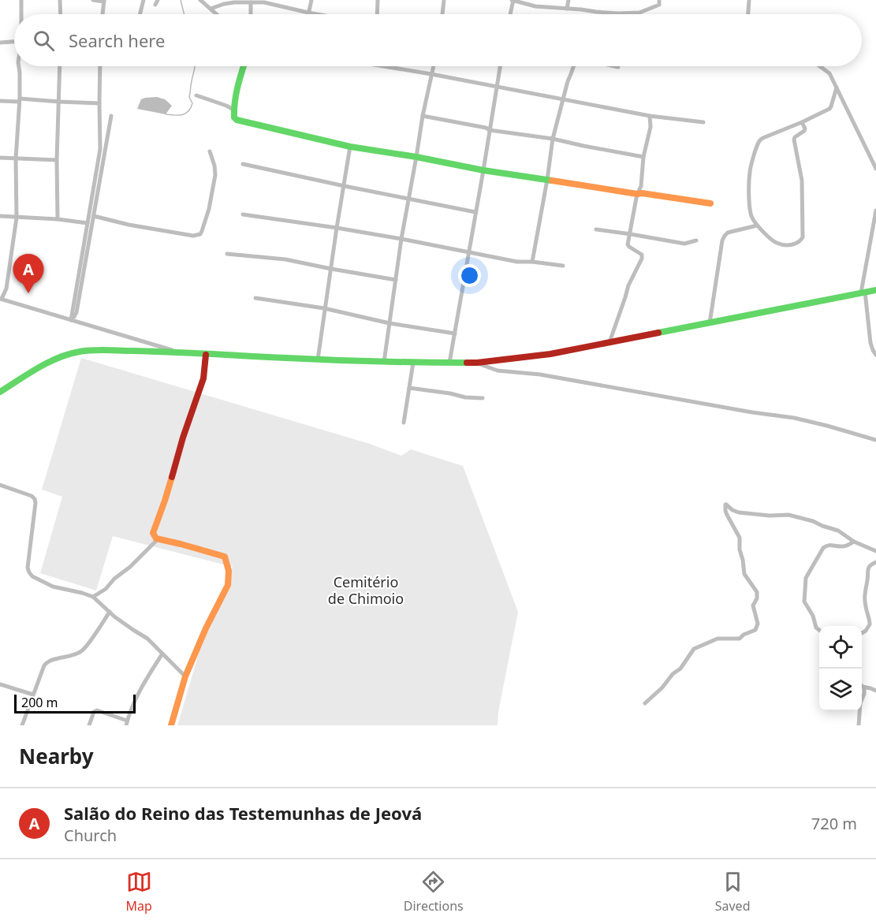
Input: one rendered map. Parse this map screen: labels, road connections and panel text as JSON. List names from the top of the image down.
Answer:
{
  "parks": ["Cemitério de Chimoio"],
  "scale_bar": "200 m",
  "page": {
    "search": "Search here",
    "pins": "A",
    "scale": "200 m",
    "heading": "Nearby",
    "list": [
      {
        "mark": "A",
        "name": "Salão do Reino das Testemunhas de Jeová",
        "note": "Church",
        "value": "720 m"
      }
    ],
    "nav": ["Map", "Directions", "Saved"]
  }
}
